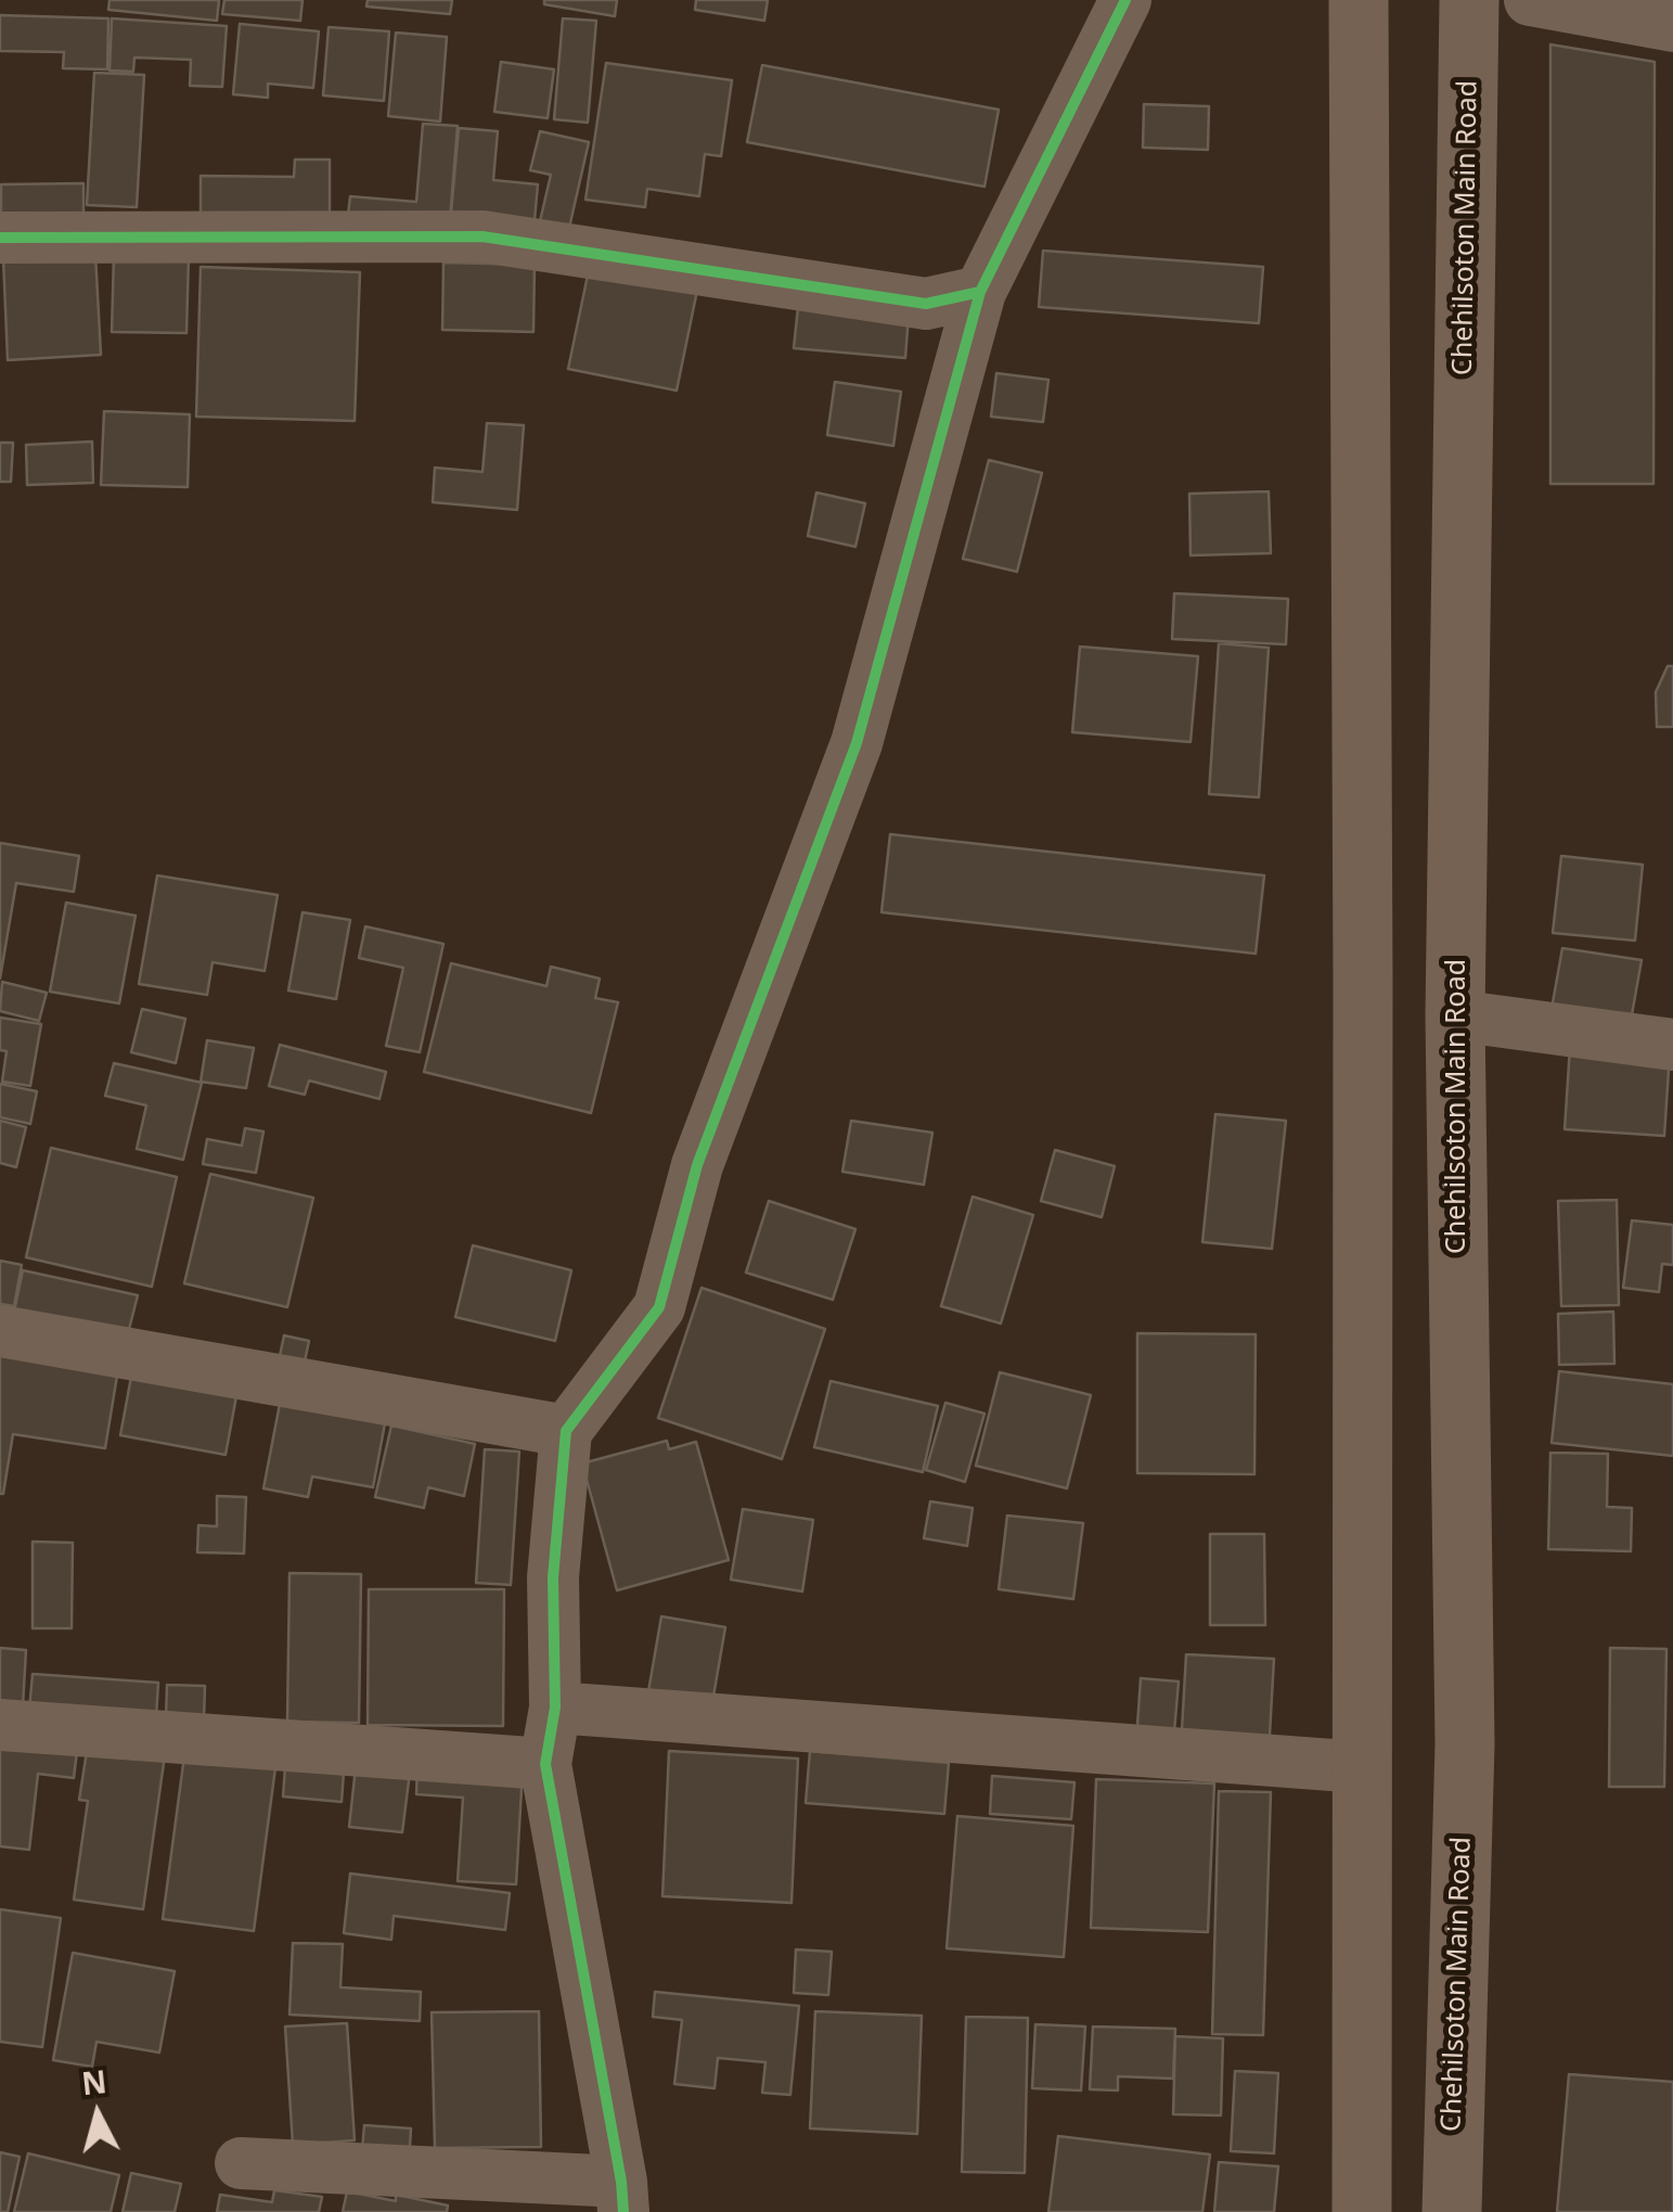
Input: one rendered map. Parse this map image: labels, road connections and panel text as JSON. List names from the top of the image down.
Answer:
{
  "streets": {
    "main road": ["Chehilsoton Main Road"]
  },
  "north": "top"
}
